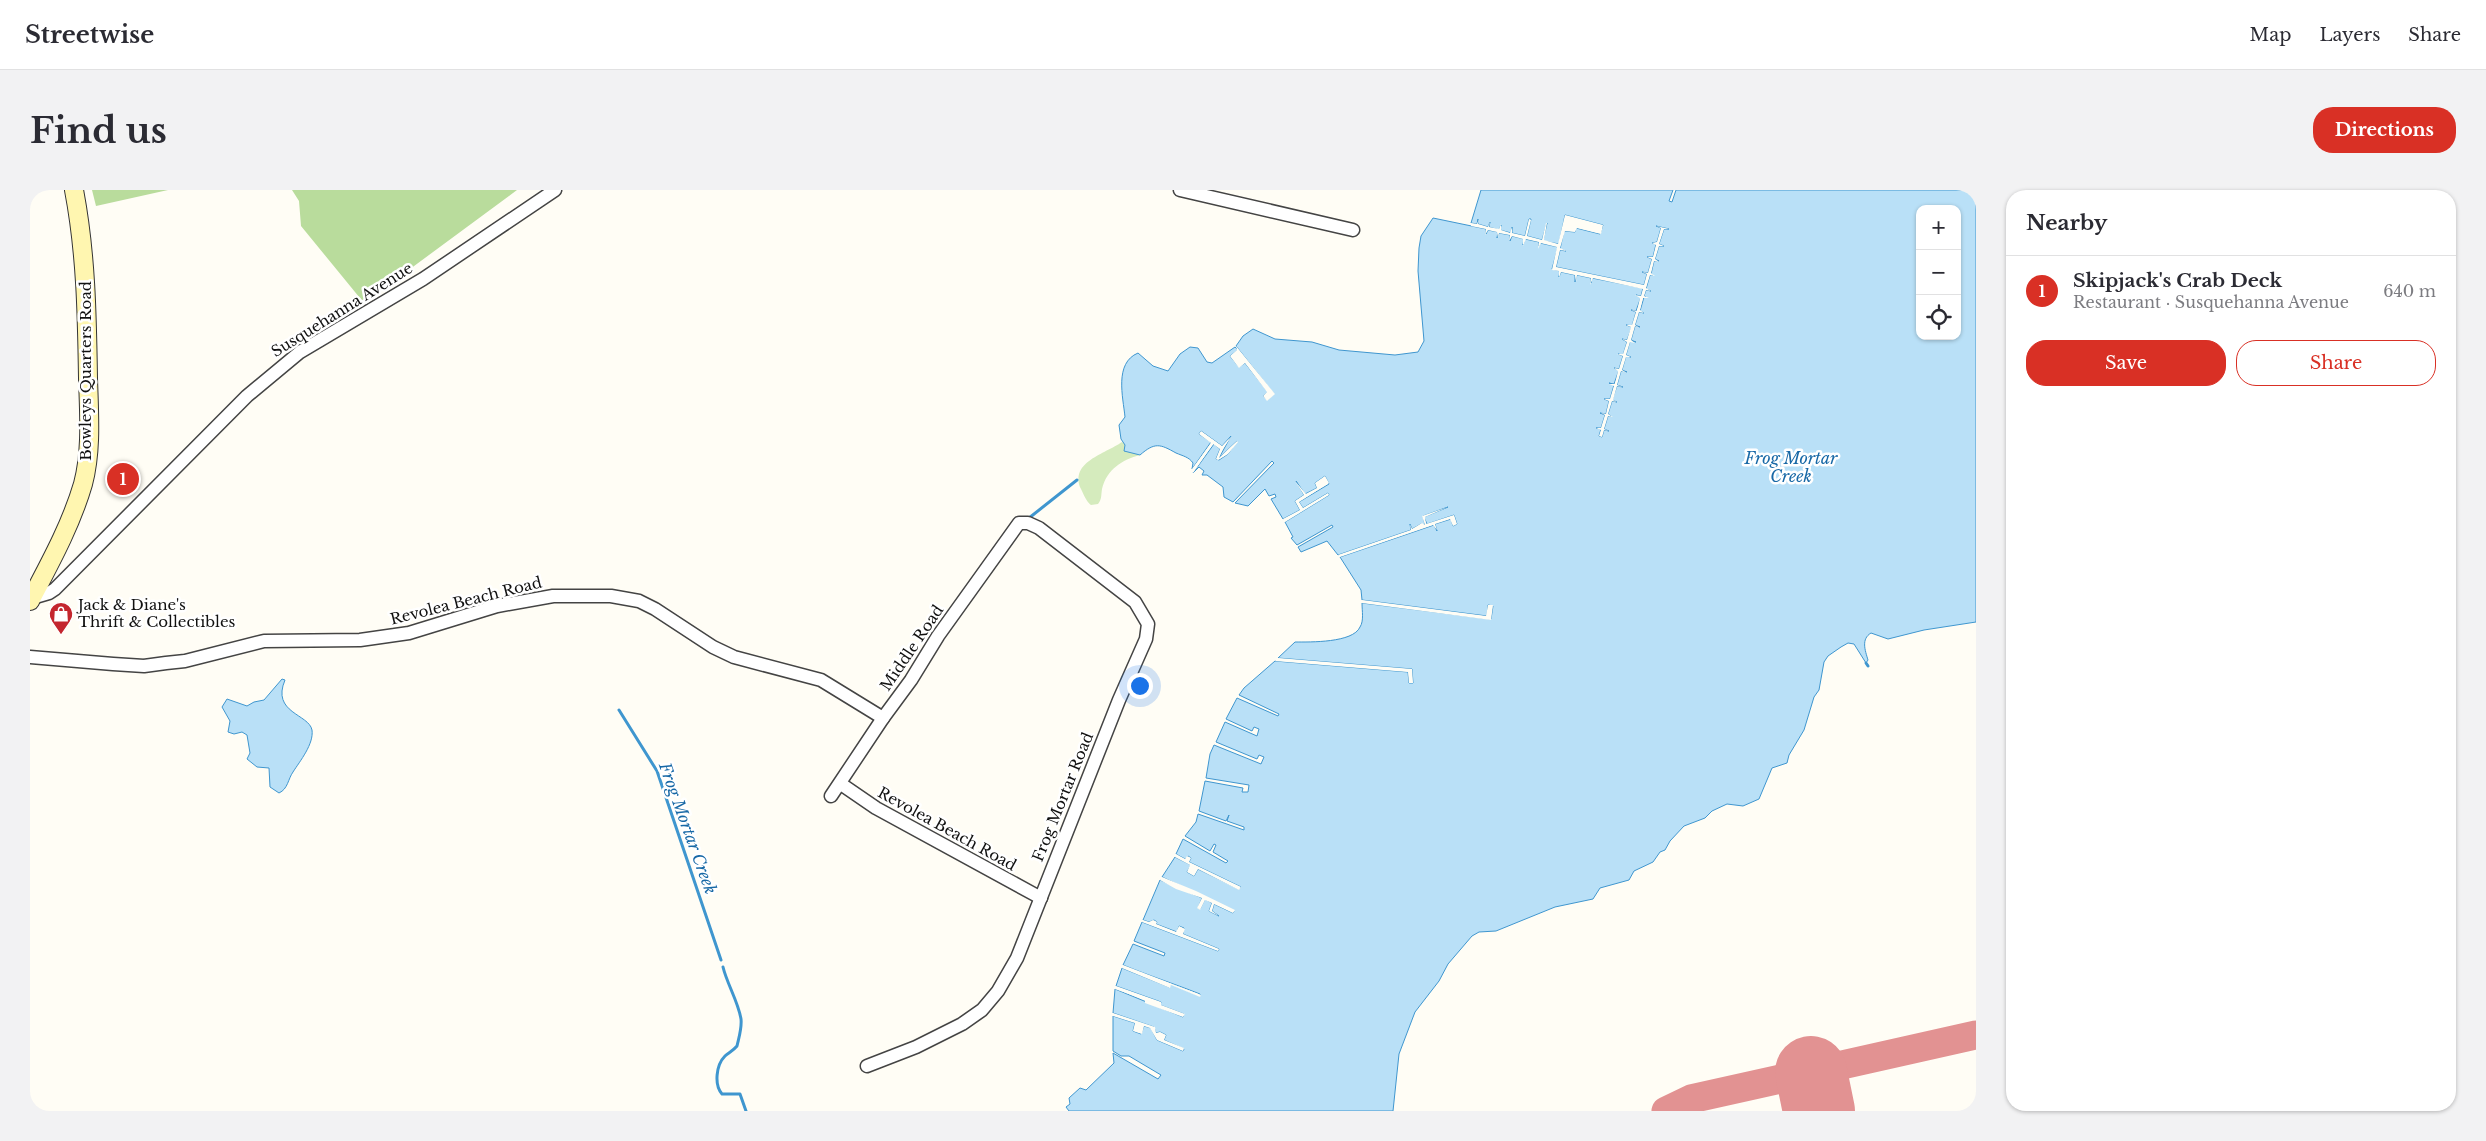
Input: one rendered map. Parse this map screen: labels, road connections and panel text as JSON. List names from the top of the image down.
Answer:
{
  "streets": {
    "street": [
      "Susquehanna Avenue",
      "Bowleys Quarters Road",
      "Revolea Beach Road",
      "Middle Road",
      "Frog Mortar Road"
    ]
  },
  "crossings": [
    ["Susquehanna Avenue", "Bowleys Quarters Road"],
    ["Revolea Beach Road", "Middle Road"],
    ["Revolea Beach Road", "Frog Mortar Road"],
    ["Middle Road", "Frog Mortar Road"]
  ],
  "water": ["Frog Mortar Creek"],
  "places": {
    "shop": ["Jack & Diane's Thrift & Collectibles"]
  },
  "page": {
    "header": "Streetwise",
    "nav": ["Map", "Layers", "Share"],
    "buttons": [
      "Directions",
      ["Save", "Share"]
    ],
    "title": "Find us",
    "heading": "Nearby",
    "map_buttons": ["+", "−"],
    "list": [
      {
        "mark": "1",
        "name": "Skipjack's Crab Deck",
        "note": "Restaurant · Susquehanna Avenue",
        "value": "640 m"
      }
    ],
    "pins": "1"
  }
}
